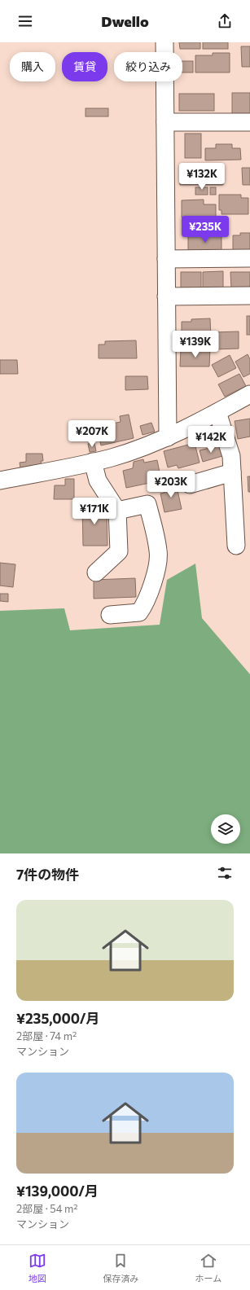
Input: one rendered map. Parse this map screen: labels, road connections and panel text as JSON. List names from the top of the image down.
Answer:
{
  "page": {
    "header": "Dwello",
    "chip": ["購入", "賃貸", "絞り込み"],
    "price": [
      "¥132K",
      "¥235K",
      "¥139K",
      "¥207K",
      "¥142K",
      "¥203K",
      "¥171K"
    ],
    "heading": "7件の物件",
    "list": [
      {
        "name": "¥235,000/月",
        "note": "2部屋 · 74 m² · マンション"
      },
      {
        "name": "¥139,000/月",
        "note": "2部屋 · 54 m² · マンション"
      }
    ],
    "tabs": ["地図", "保存済み", "ホーム"]
  }
}
